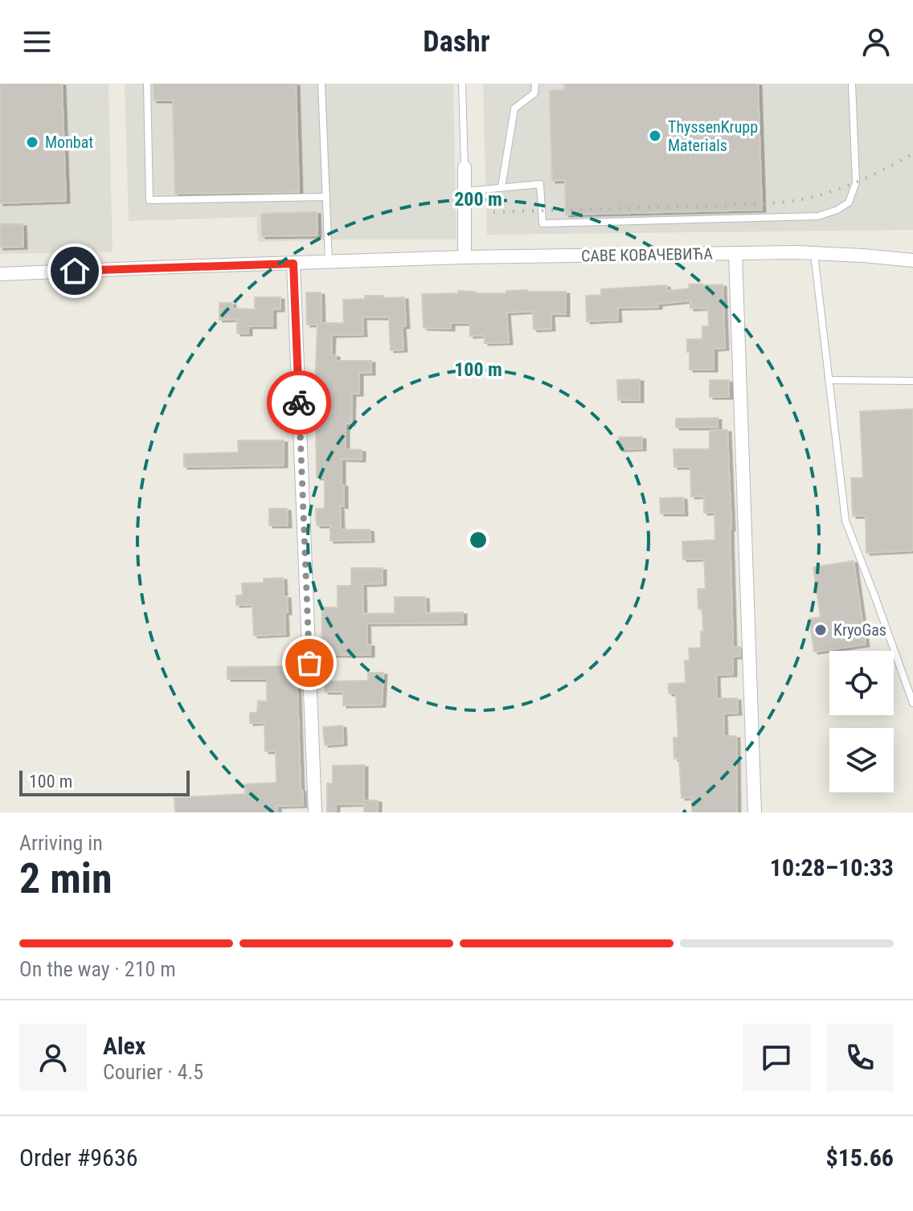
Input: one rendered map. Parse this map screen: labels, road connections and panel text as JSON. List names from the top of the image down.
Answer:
{
  "streets": {
    "street": ["САВЕ КОВАЧЕВИЋА"]
  },
  "places": ["ThyssenKrupp Materials", "Monbat", "KryoGas"],
  "scale_bar": "100 m",
  "page": {
    "header": "Dashr",
    "scale": "100 m",
    "heading": ["2 min", "Arriving in", "10:28–10:33"],
    "panel": [
      "Alex",
      "Courier · 4.5",
      "Order #9636",
      "$15.66"
    ],
    "bar": "On the way · 210 m"
  },
  "rings": ["200 m", "100 m"]
}
